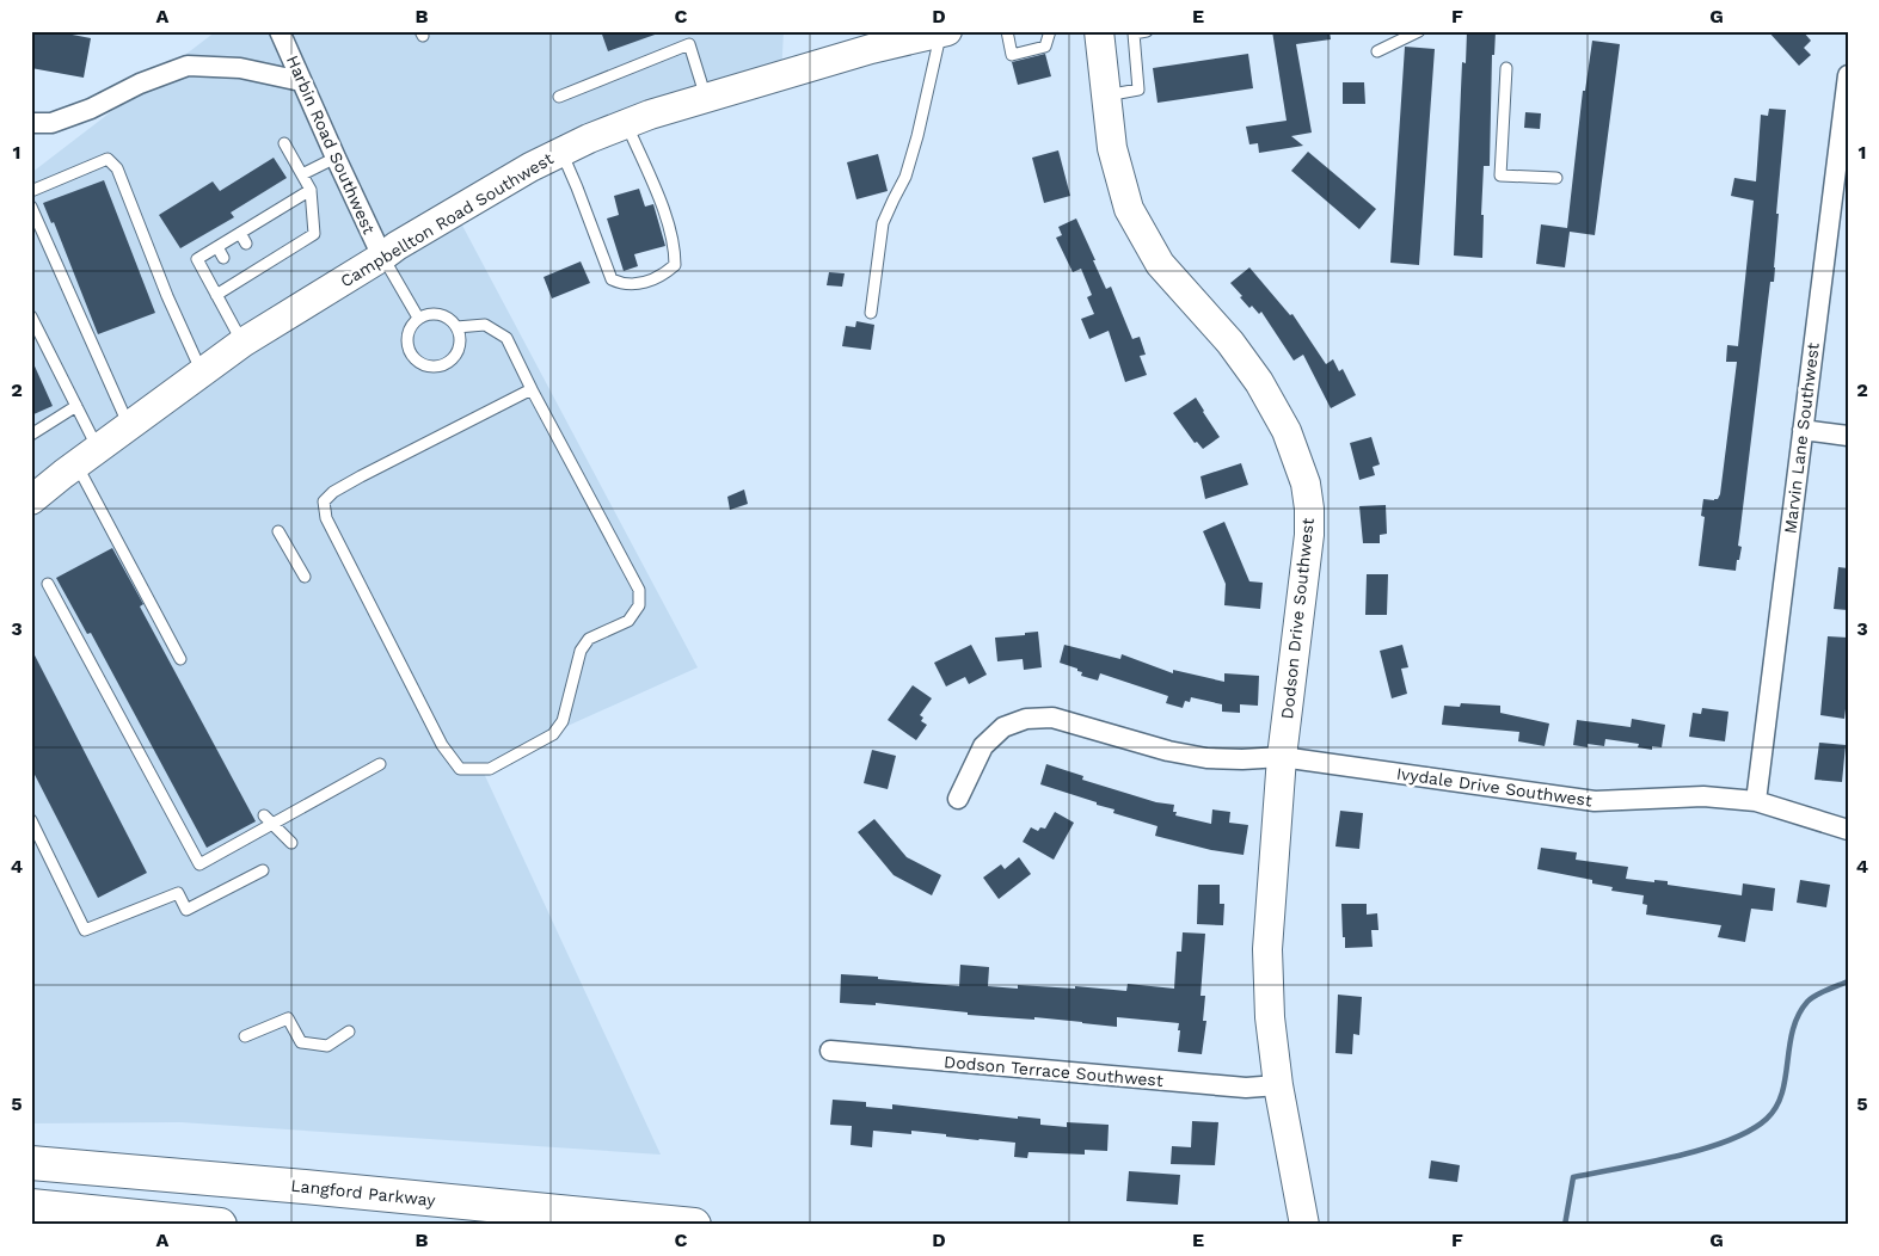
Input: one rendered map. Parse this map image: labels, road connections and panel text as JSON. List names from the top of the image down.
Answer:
{
  "streets": {
    "highway": ["Langford Parkway"],
    "street": [
      "Harbin Road Southwest",
      "Campbellton Road Southwest",
      "Marvin Lane Southwest",
      "Dodson Drive Southwest",
      "Ivydale Drive Southwest",
      "Dodson Terrace Southwest"
    ]
  },
  "crossings": [
    ["Harbin Road Southwest", "Campbellton Road Southwest"],
    ["Marvin Lane Southwest", "Ivydale Drive Southwest"],
    ["Dodson Drive Southwest", "Ivydale Drive Southwest"],
    ["Dodson Drive Southwest", "Dodson Terrace Southwest"]
  ],
  "grid": {
    "columns": [
      "A",
      "B",
      "C",
      "D",
      "E",
      "F",
      "G"
    ],
    "rows": [
      "1",
      "2",
      "3",
      "4",
      "5"
    ]
  }
}
